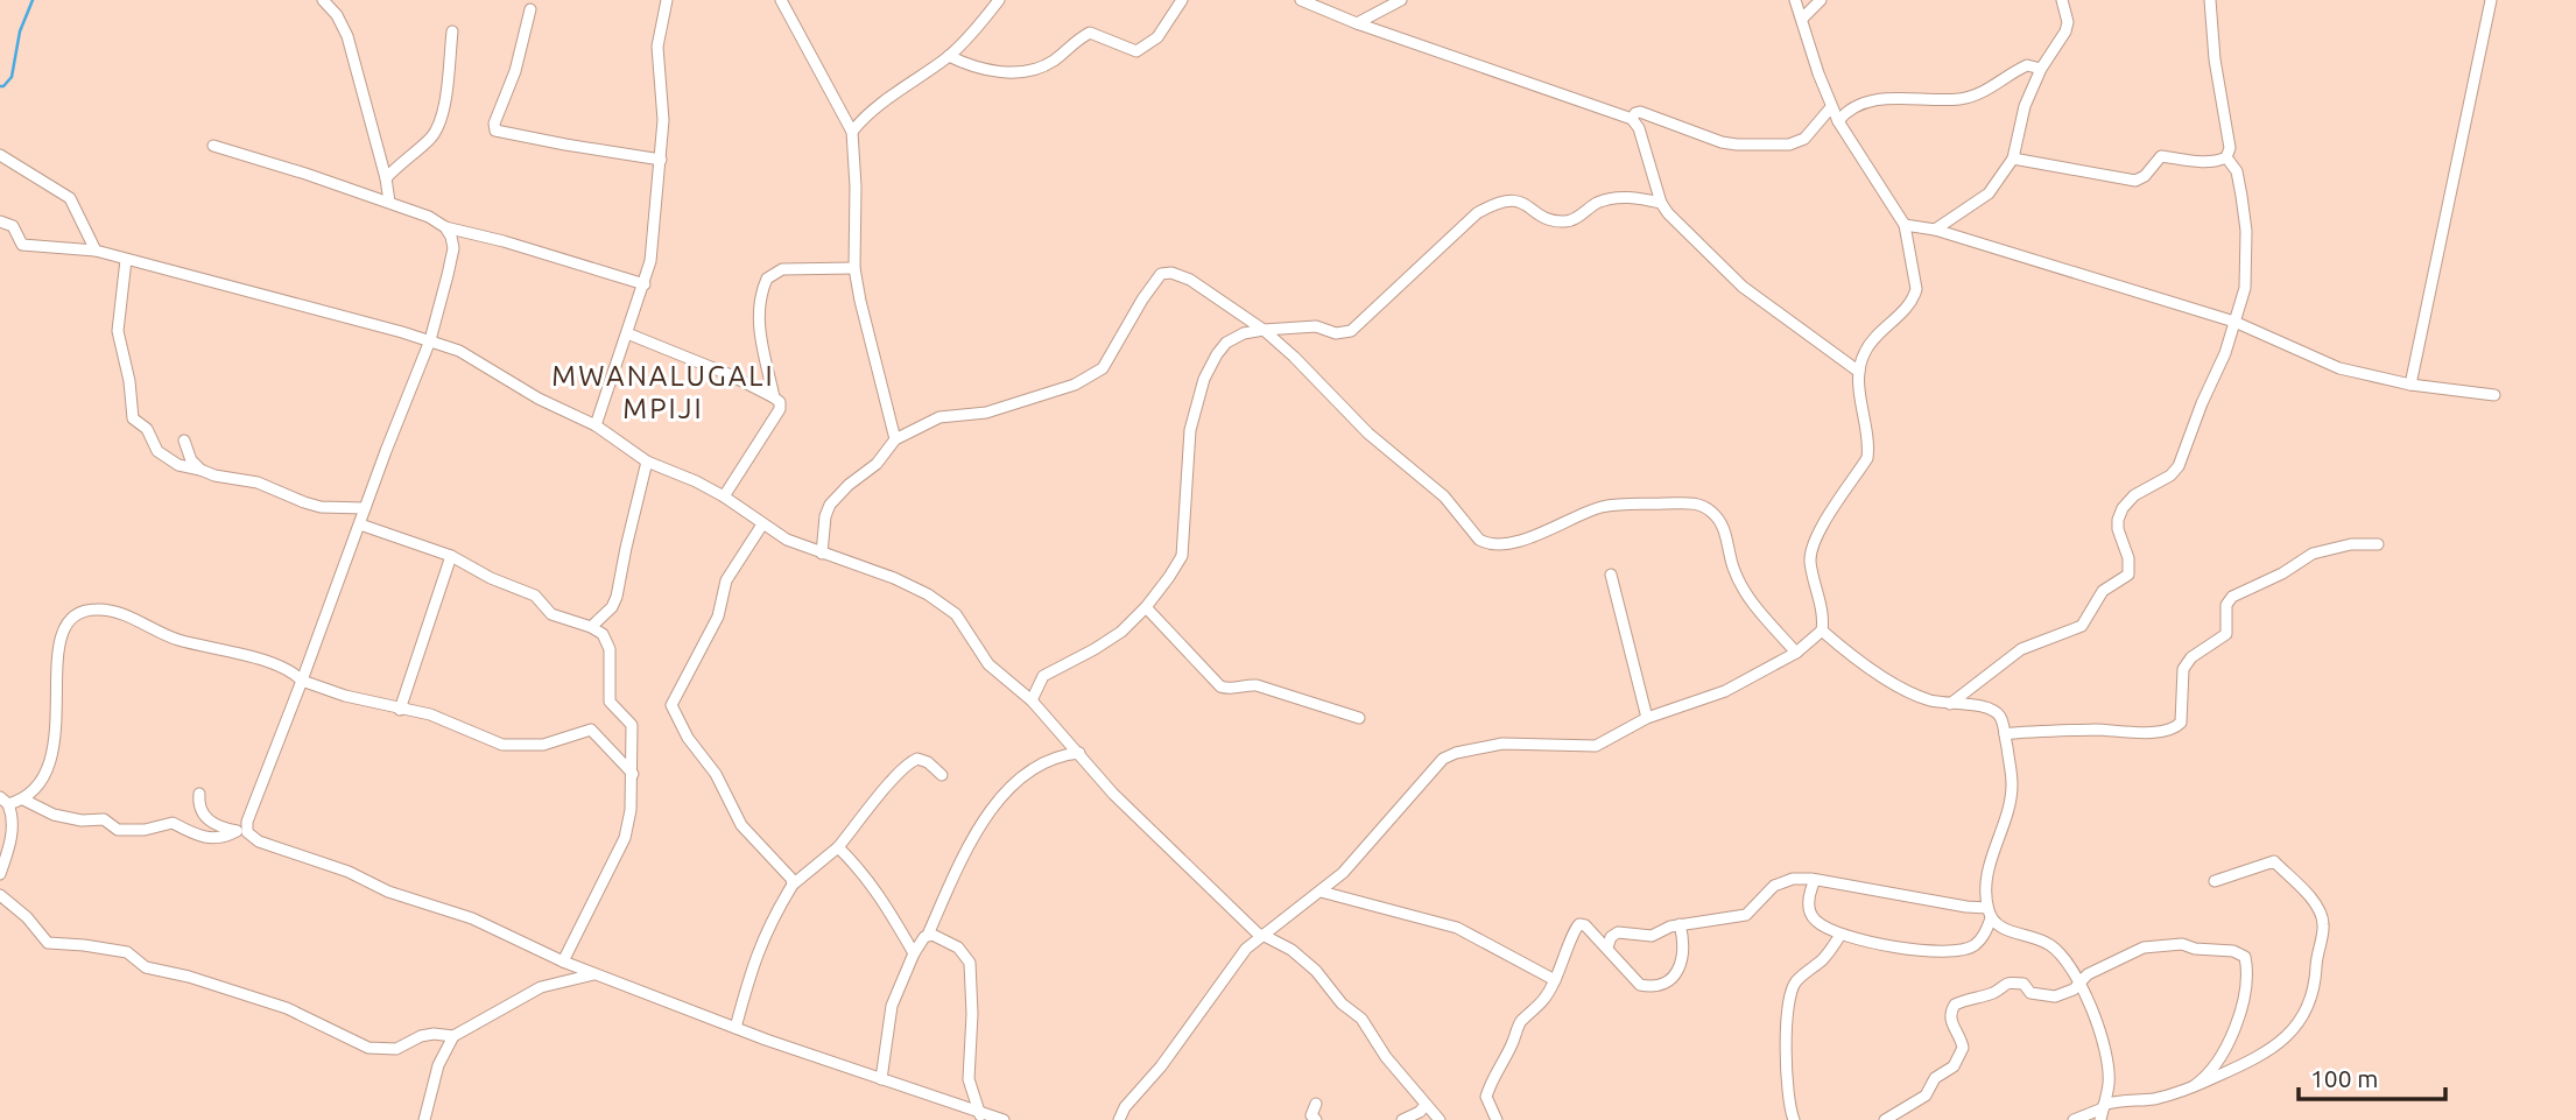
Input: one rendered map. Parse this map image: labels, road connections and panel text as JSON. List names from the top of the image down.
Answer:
{
  "districts": ["MWANALUGALI MPIJI"],
  "scale_bar": "100 m"
}
